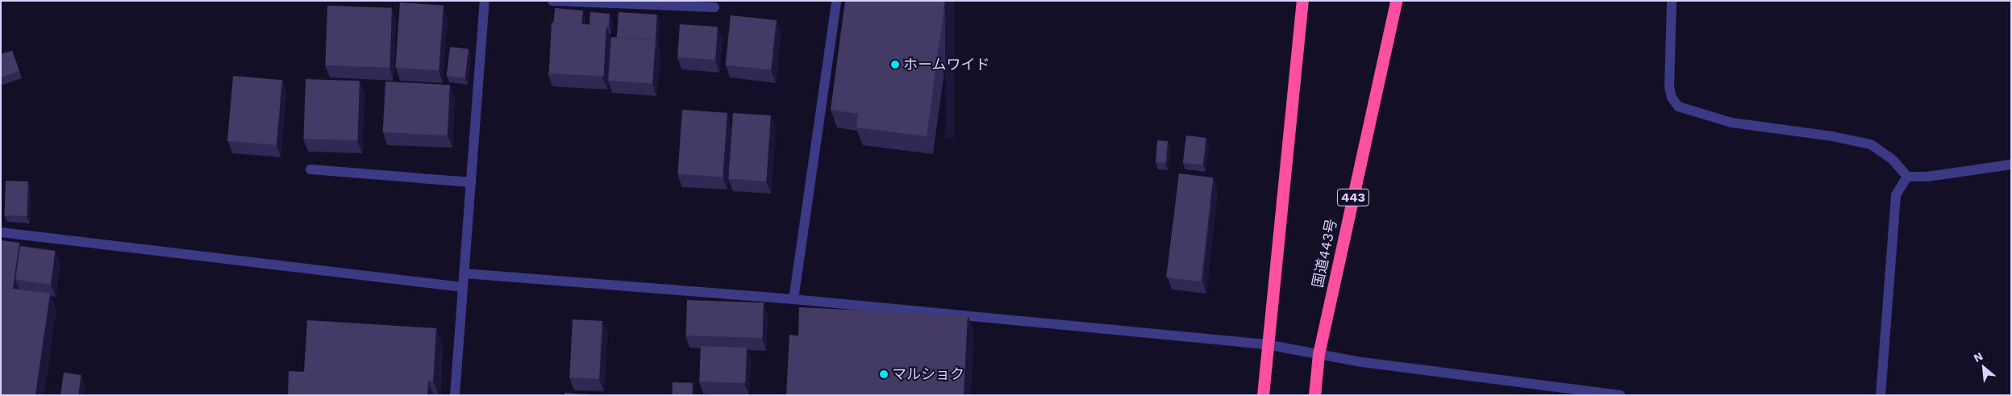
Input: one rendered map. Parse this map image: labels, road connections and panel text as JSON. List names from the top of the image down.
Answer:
{
  "streets": {
    "highway": ["443", "国道443号"]
  },
  "places": ["ホームワイド", "マルショク"],
  "north": "top left"
}
